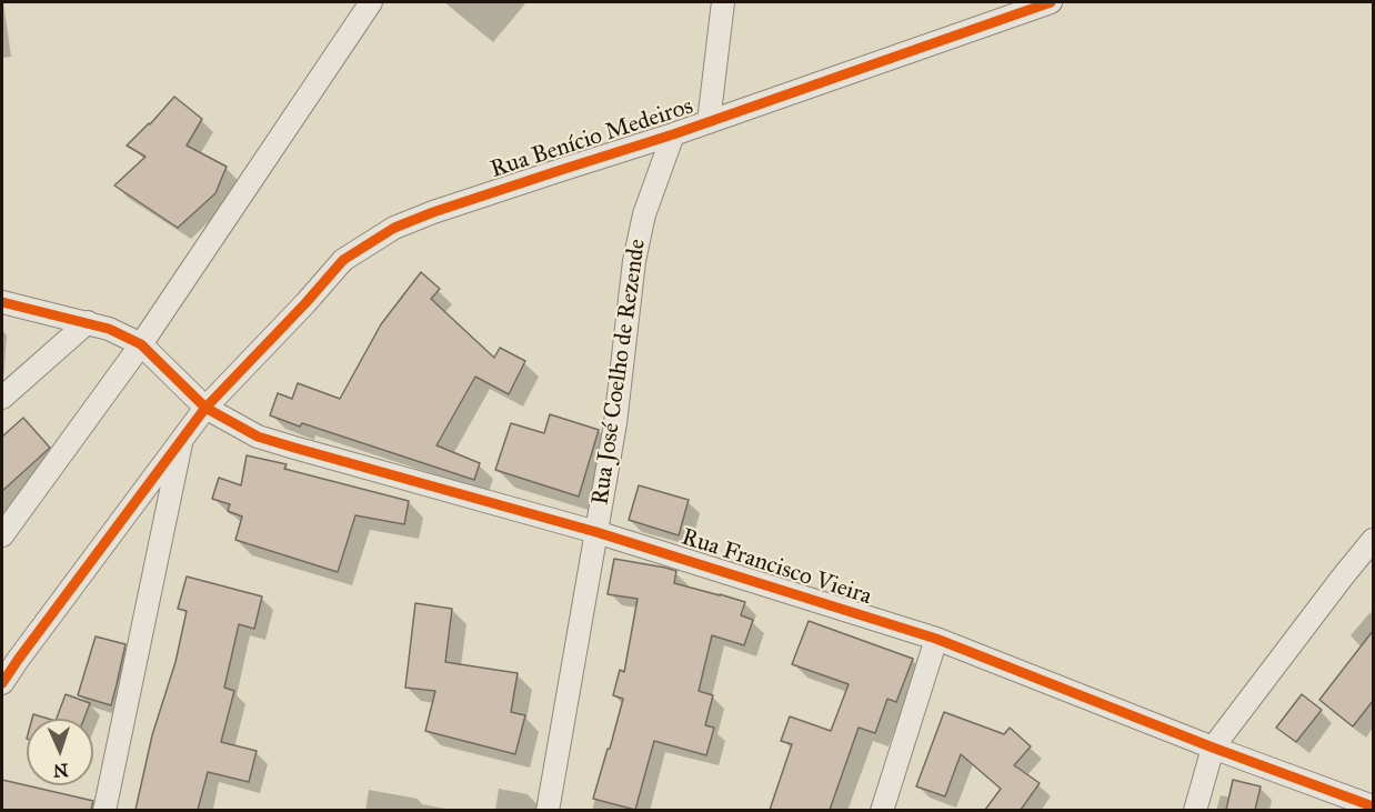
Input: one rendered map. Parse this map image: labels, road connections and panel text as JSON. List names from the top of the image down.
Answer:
{
  "streets": {
    "street": ["Rua Benício Medeiros", "Rua José Coelho de Rezende", "Rua Francisco Vieira"]
  },
  "crossings": [
    ["Rua Benício Medeiros", "Rua José Coelho de Rezende"],
    ["Rua Benício Medeiros", "Rua Francisco Vieira"],
    ["Rua José Coelho de Rezende", "Rua Francisco Vieira"]
  ],
  "north": "bottom"
}
